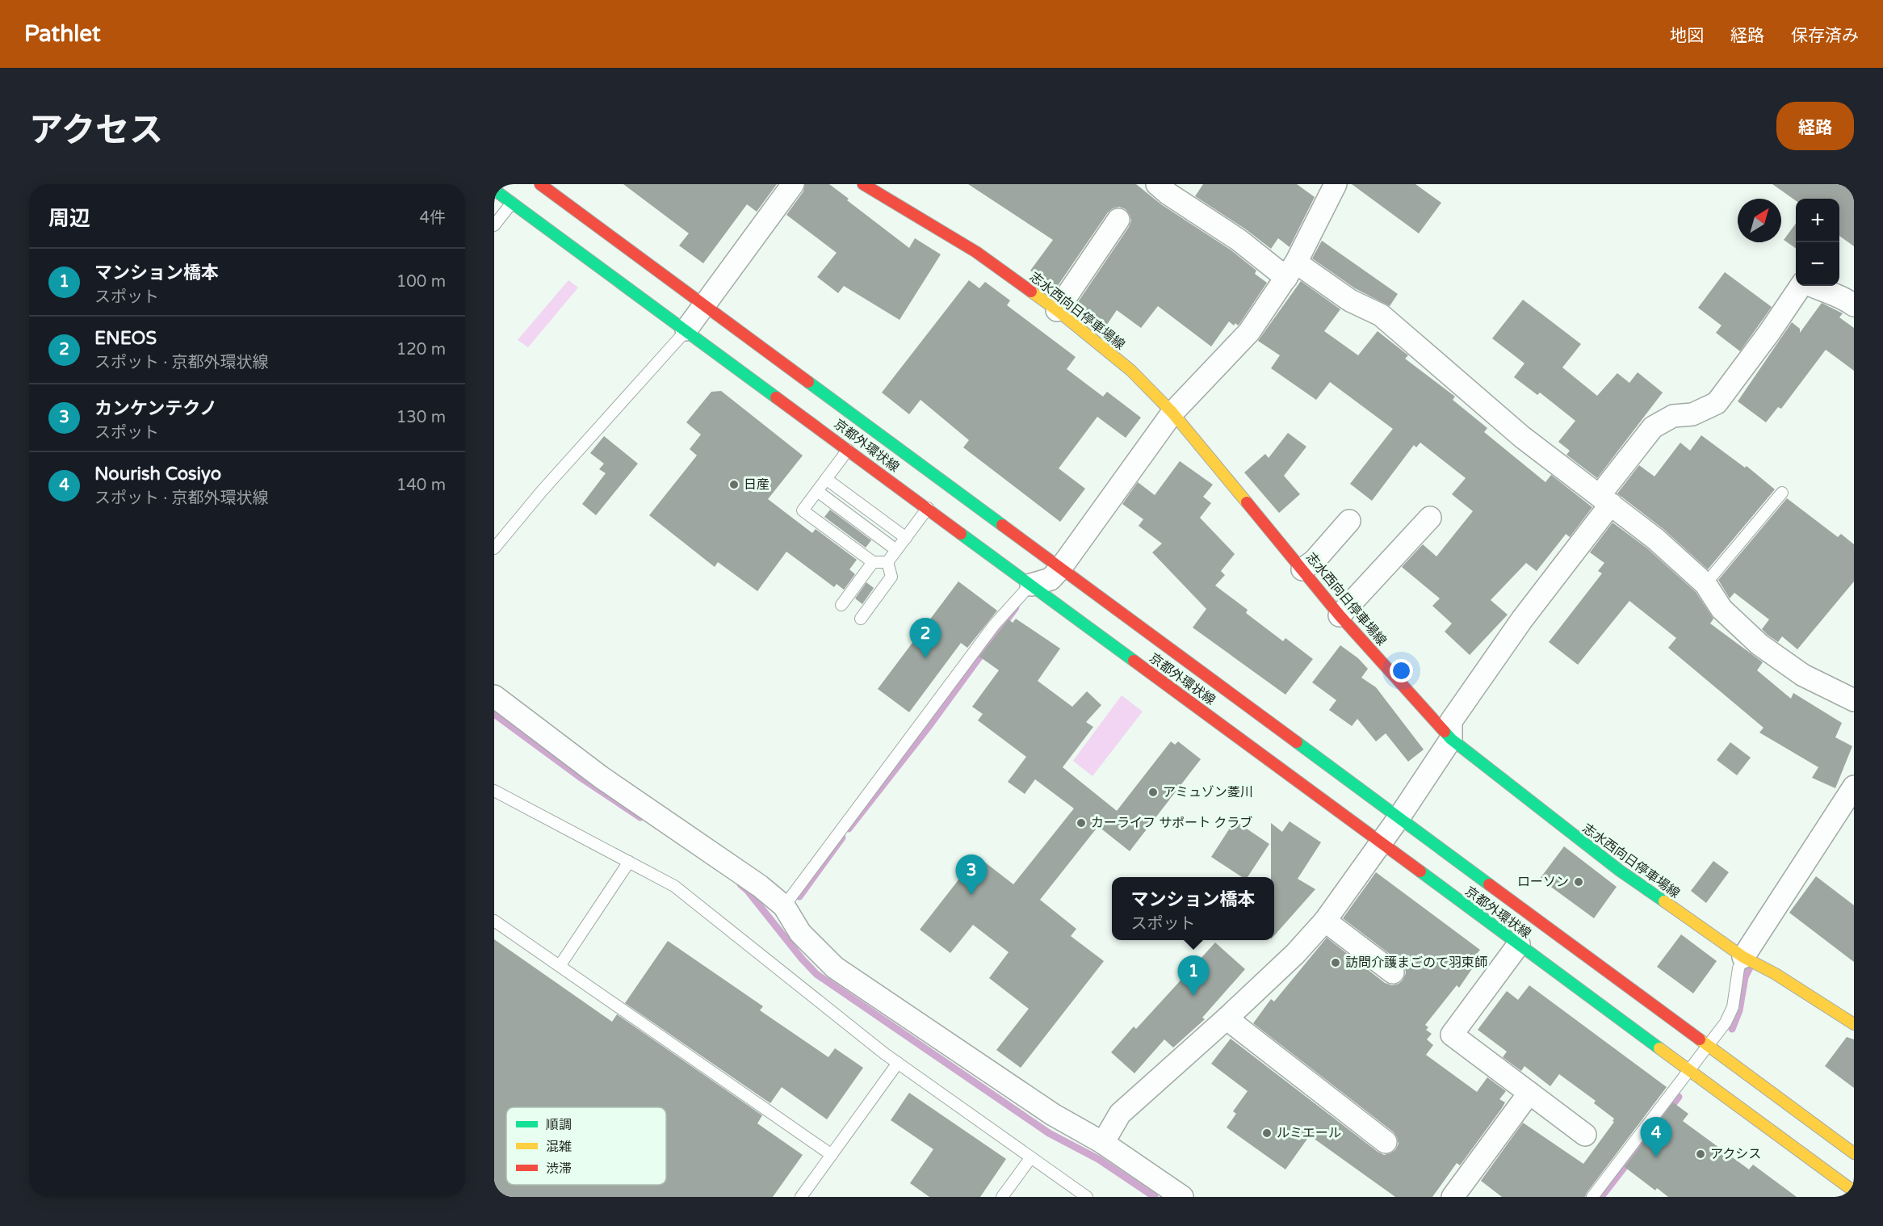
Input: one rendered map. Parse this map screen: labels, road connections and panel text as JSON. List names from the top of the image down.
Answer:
{
  "streets": {
    "street": ["志水西向日停車場線", "京都外環状線"]
  },
  "places": [
    "日産",
    "アミュゾン菱川",
    "カーライフ サポート クラブ",
    "ローソン",
    "訪問介護まごのて羽束師",
    "ルミエール",
    "アクシス"
  ],
  "legend": ["順調", "混雑", "渋滞"],
  "north": "top right",
  "page": {
    "header": "Pathlet",
    "nav": ["地図", "経路", "保存済み"],
    "title": "アクセス",
    "buttons": "経路",
    "heading": ["周辺", "4件"],
    "map_buttons": ["+", "−"],
    "list": [
      {
        "mark": "1",
        "name": "マンション橋本",
        "note": "スポット",
        "value": "100 m"
      },
      {
        "mark": "2",
        "name": "ENEOS",
        "note": "スポット · 京都外環状線",
        "value": "120 m"
      },
      {
        "mark": "3",
        "name": "カンケンテクノ",
        "note": "スポット",
        "value": "130 m"
      },
      {
        "mark": "4",
        "name": "Nourish Cosiyo",
        "note": "スポット · 京都外環状線",
        "value": "140 m"
      }
    ],
    "pins": [
      "2",
      "3",
      "1",
      "4"
    ],
    "popup": ["マンション橋本", "スポット"]
  }
}
